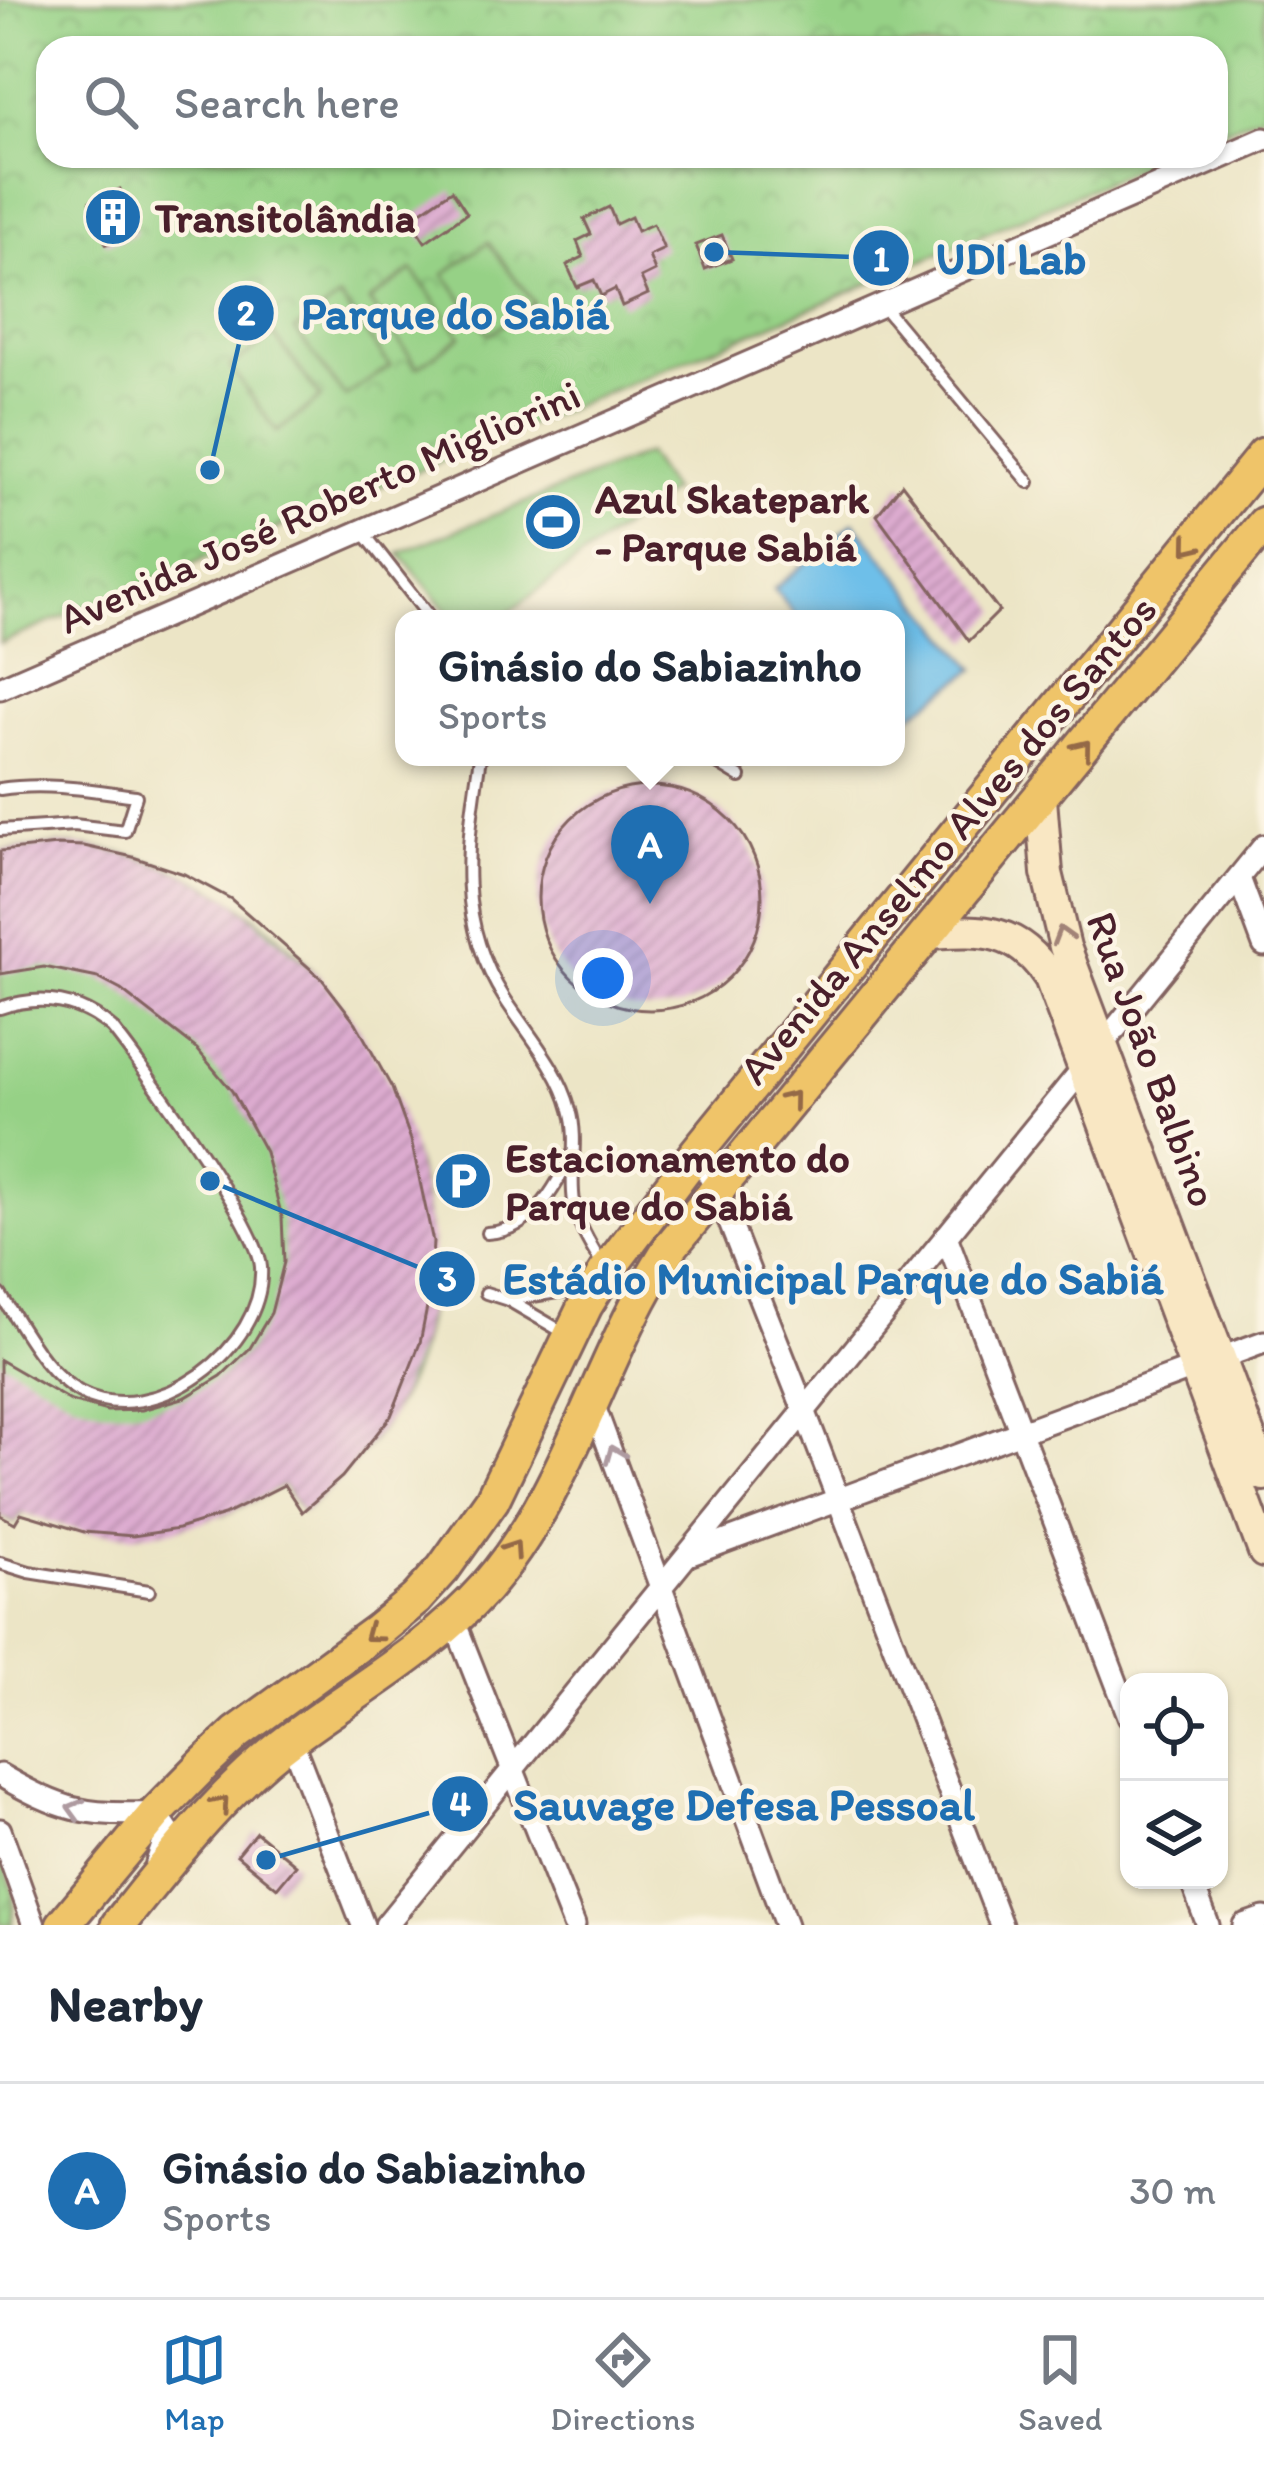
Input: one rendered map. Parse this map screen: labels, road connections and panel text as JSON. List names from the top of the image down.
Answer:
{
  "streets": {
    "main road": ["Avenida Anselmo Alves dos Santos", "Rua João Balbino"],
    "street": ["Avenida José Roberto Migliorini"]
  },
  "crossings": [
    ["Avenida Anselmo Alves dos Santos", "Rua João Balbino"]
  ],
  "places": {
    "building": ["Transitolândia"],
    "other": [
      "UDI Lab",
      "Parque do Sabiá",
      "Estádio Municipal Parque do Sabiá",
      "Sauvage Defesa Pessoal"
    ],
    "sports": ["Azul Skatepark - Parque Sabiá"],
    "parking": ["Estacionamento do Parque do Sabiá"]
  },
  "page": {
    "search": "Search here",
    "popup": ["Ginásio do Sabiazinho", "Sports"],
    "pins": "A",
    "heading": "Nearby",
    "list": [
      {
        "mark": "A",
        "name": "Ginásio do Sabiazinho",
        "note": "Sports",
        "value": "30 m"
      }
    ],
    "nav": ["Map", "Directions", "Saved"]
  }
}
